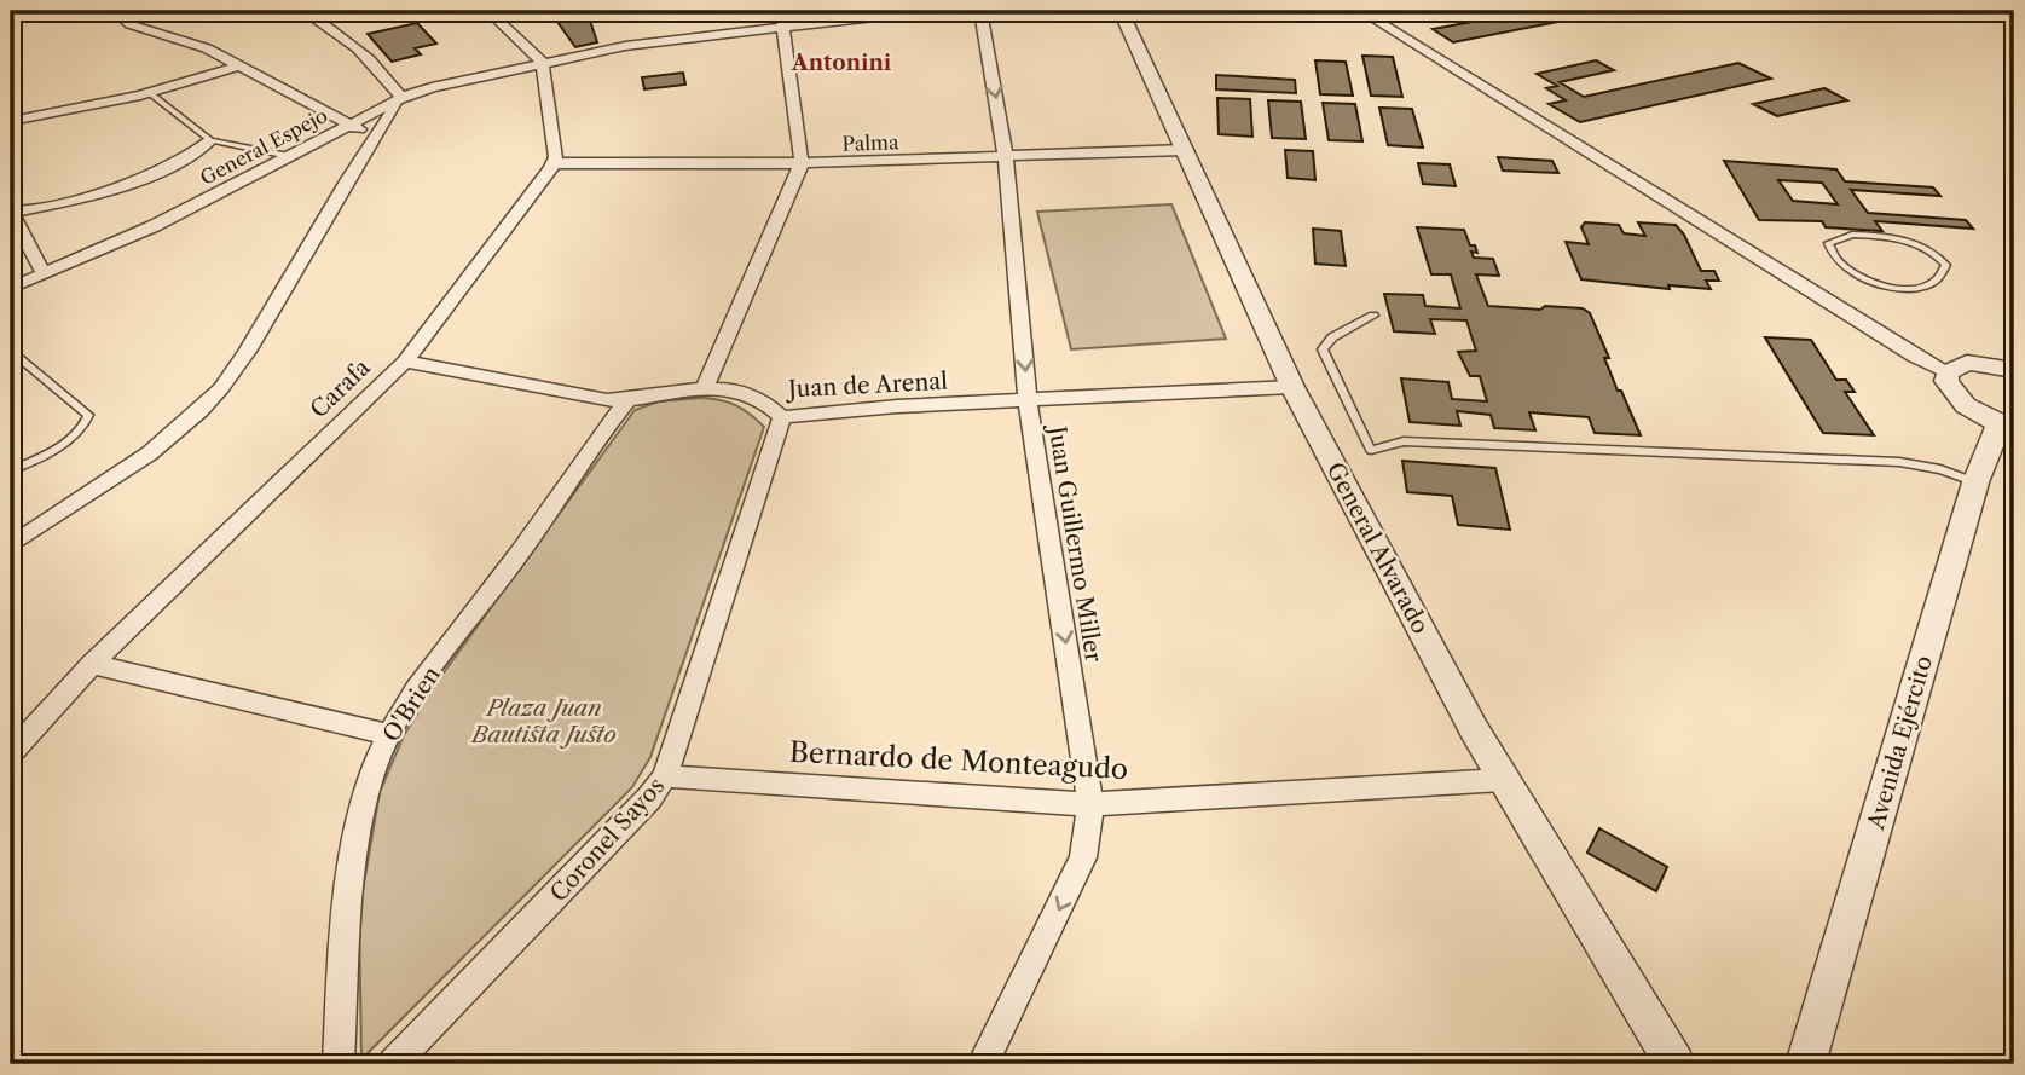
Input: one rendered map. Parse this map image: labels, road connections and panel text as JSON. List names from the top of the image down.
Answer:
{
  "streets": {
    "street": [
      "Palma",
      "General Espejo",
      "Juan de Arenal",
      "Carafa",
      "Juan Guillermo Miller",
      "General Alvarado",
      "O'Brien",
      "Avenida Ejército",
      "Bernardo de Monteagudo",
      "Coronel Sayos"
    ]
  },
  "crossings": [
    ["Palma", "Carafa"],
    ["Palma", "Juan Guillermo Miller"],
    ["Palma", "General Alvarado"],
    ["Juan de Arenal", "Carafa"],
    ["Juan de Arenal", "Juan Guillermo Miller"],
    ["Juan de Arenal", "General Alvarado"],
    ["Juan de Arenal", "O'Brien"],
    ["Juan de Arenal", "Coronel Sayos"],
    ["Juan Guillermo Miller", "Bernardo de Monteagudo"],
    ["General Alvarado", "Bernardo de Monteagudo"],
    ["Bernardo de Monteagudo", "Coronel Sayos"]
  ],
  "one_way": ["Juan Guillermo Miller"],
  "districts": ["Antonini"],
  "parks": ["Plaza Juan Bautista Justo"]
}
